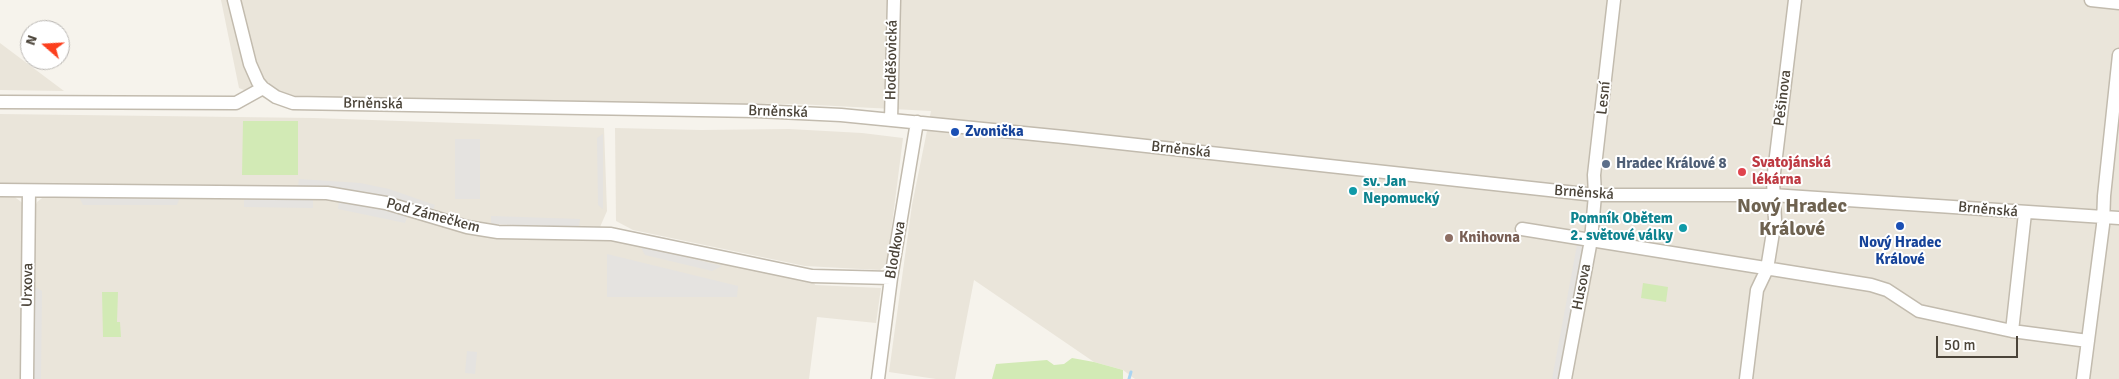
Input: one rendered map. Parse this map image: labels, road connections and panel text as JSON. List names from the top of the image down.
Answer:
{
  "streets": {
    "street": [
      "Hoděšovická",
      "Lesní",
      "Pešinova",
      "Brněnská",
      "Pod Zámečkem",
      "Blodkova",
      "Urxova",
      "Husova"
    ]
  },
  "crossings": [
    ["Hoděšovická", "Brněnská"],
    ["Lesní", "Brněnská"],
    ["Lesní", "Husova"],
    ["Pešinova", "Brněnská"],
    ["Brněnská", "Blodkova"],
    ["Brněnská", "Husova"],
    ["Pod Zámečkem", "Blodkova"],
    ["Pod Zámečkem", "Urxova"]
  ],
  "districts": ["Nový Hradec Králové"],
  "places": [
    "Zvonička",
    "Hradec Králové 8",
    "Svatojánská lékárna",
    "sv. Jan Nepomucký",
    "Nový Hradec Králové",
    "Pomník Obětem 2. světové války",
    "Knihovna"
  ],
  "scale_bar": "50 m",
  "north": "left"
}
